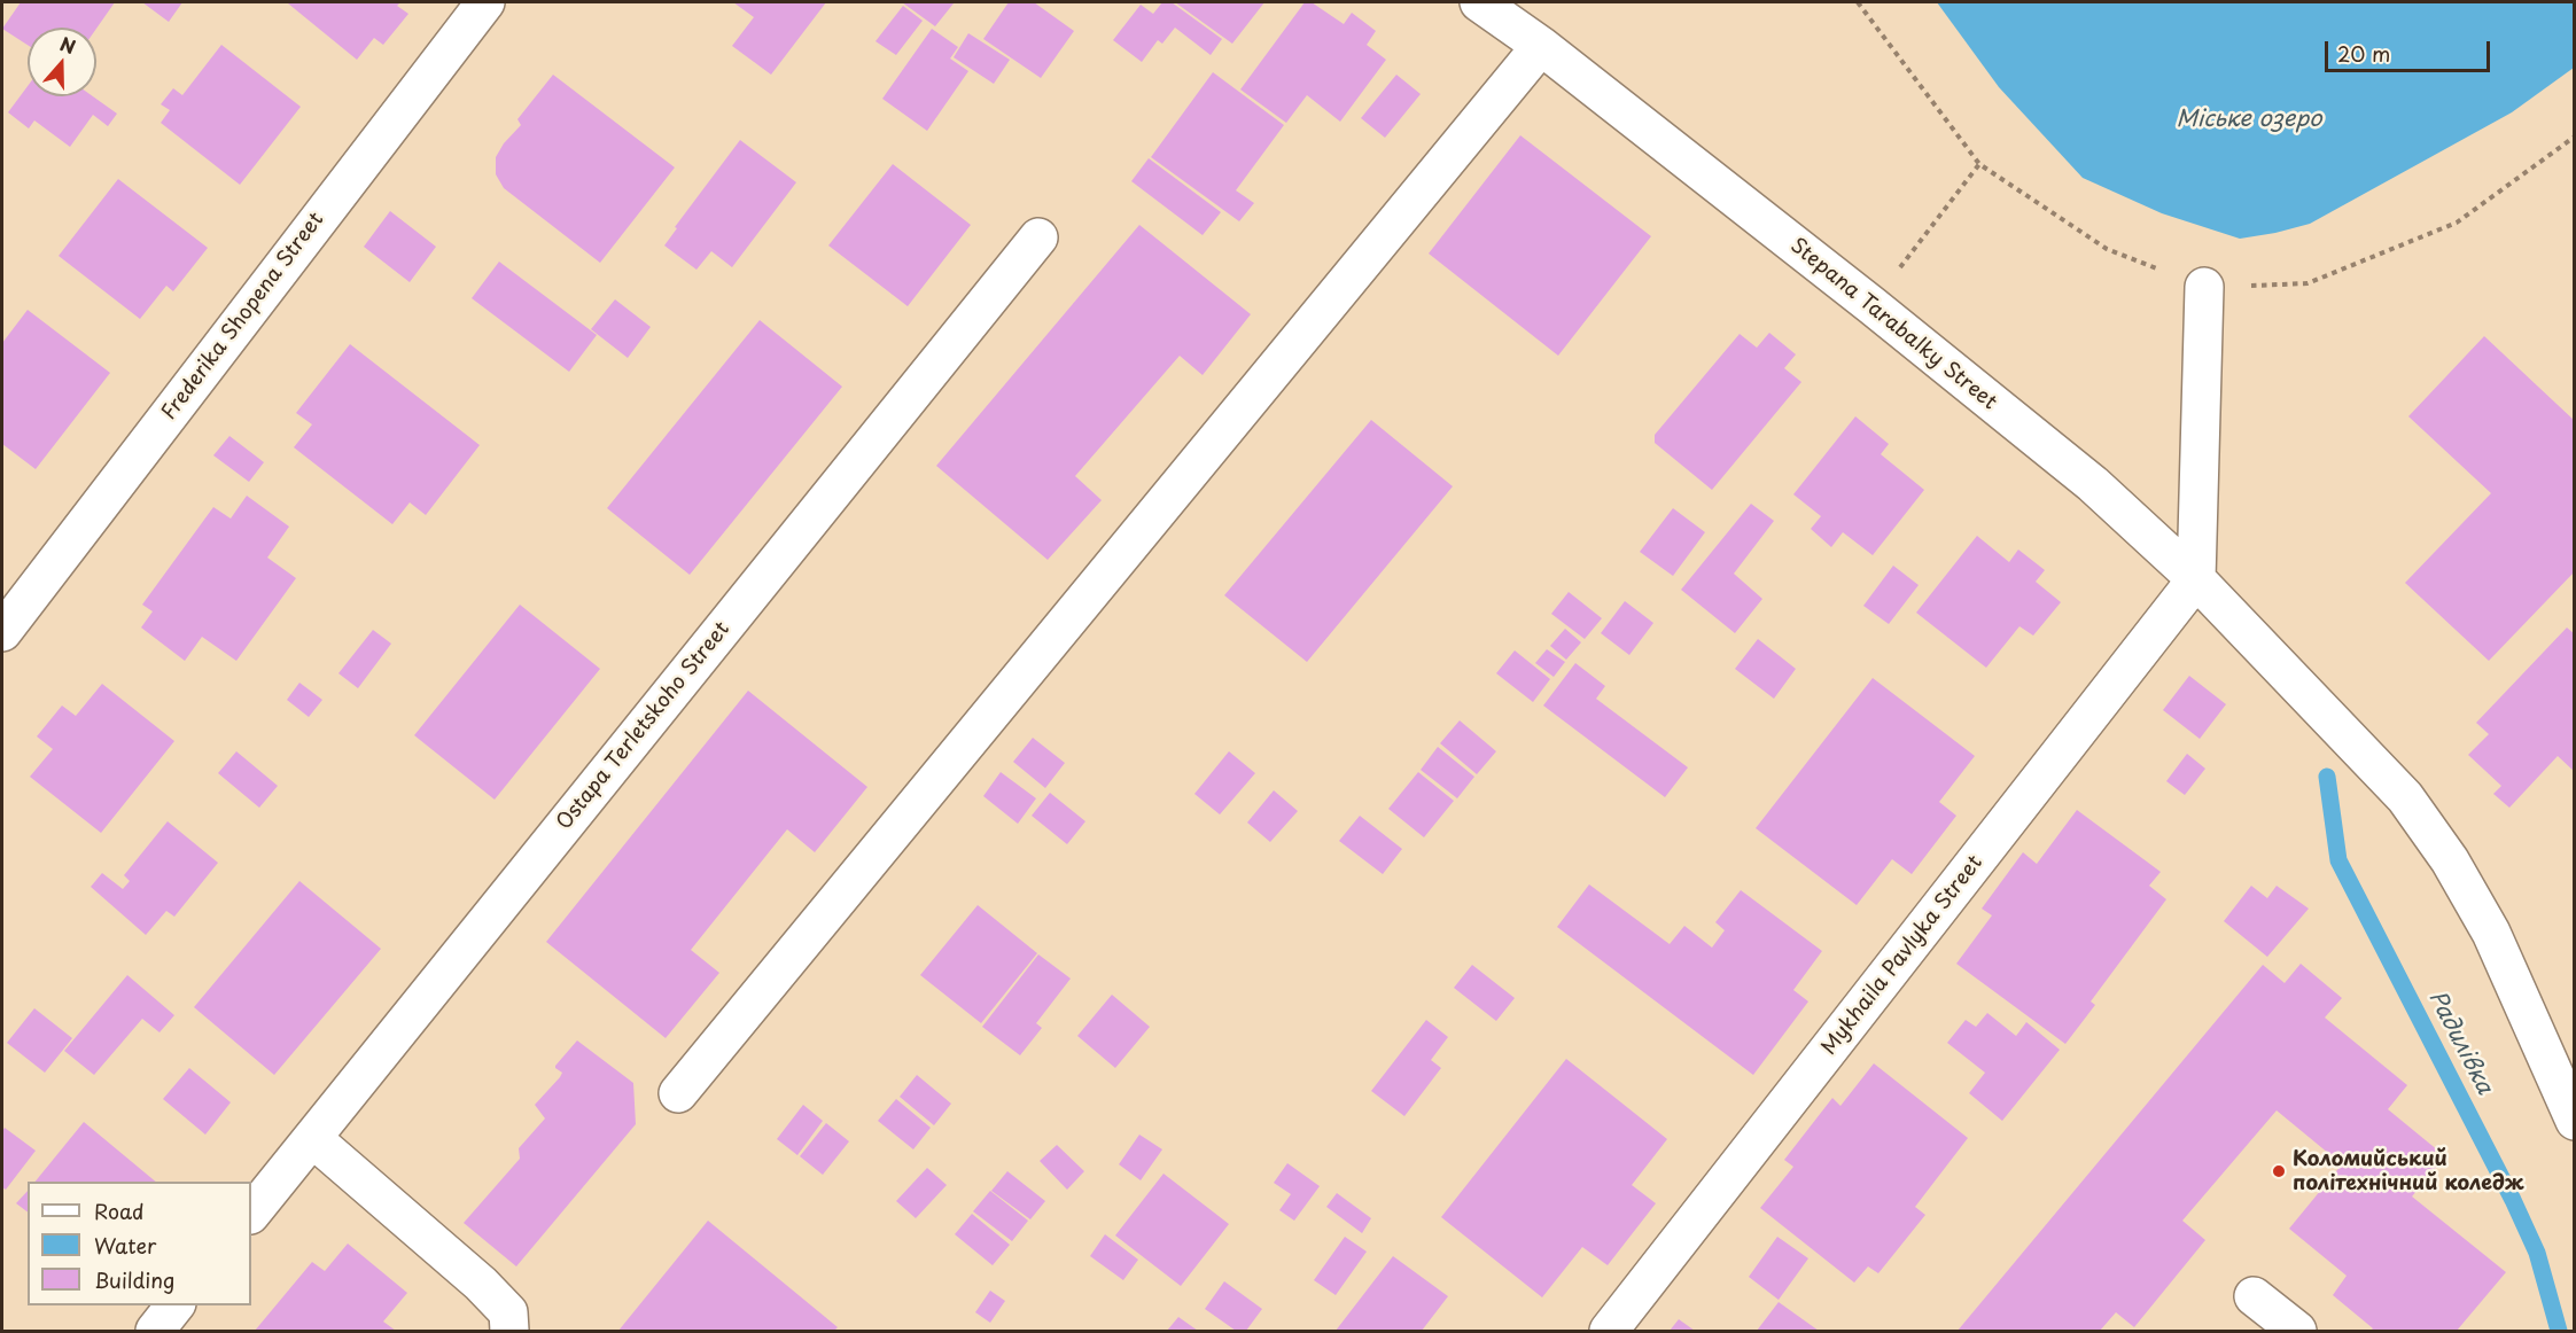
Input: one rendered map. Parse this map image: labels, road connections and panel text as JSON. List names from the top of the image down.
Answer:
{
  "streets": {
    "street": [
      "Frederika Shopena Street",
      "Stepana Tarabalky Street",
      "Ostapa Terletskoho Street",
      "Mykhaila Pavlyka Street"
    ]
  },
  "crossings": [
    ["Stepana Tarabalky Street", "Mykhaila Pavlyka Street"]
  ],
  "water": ["Міське озеро", "Радилівка"],
  "places": ["Коломийський політехнічний коледж"],
  "legend": ["Road", "Water", "Building"],
  "scale_bar": "20 m",
  "north": "top"
}
